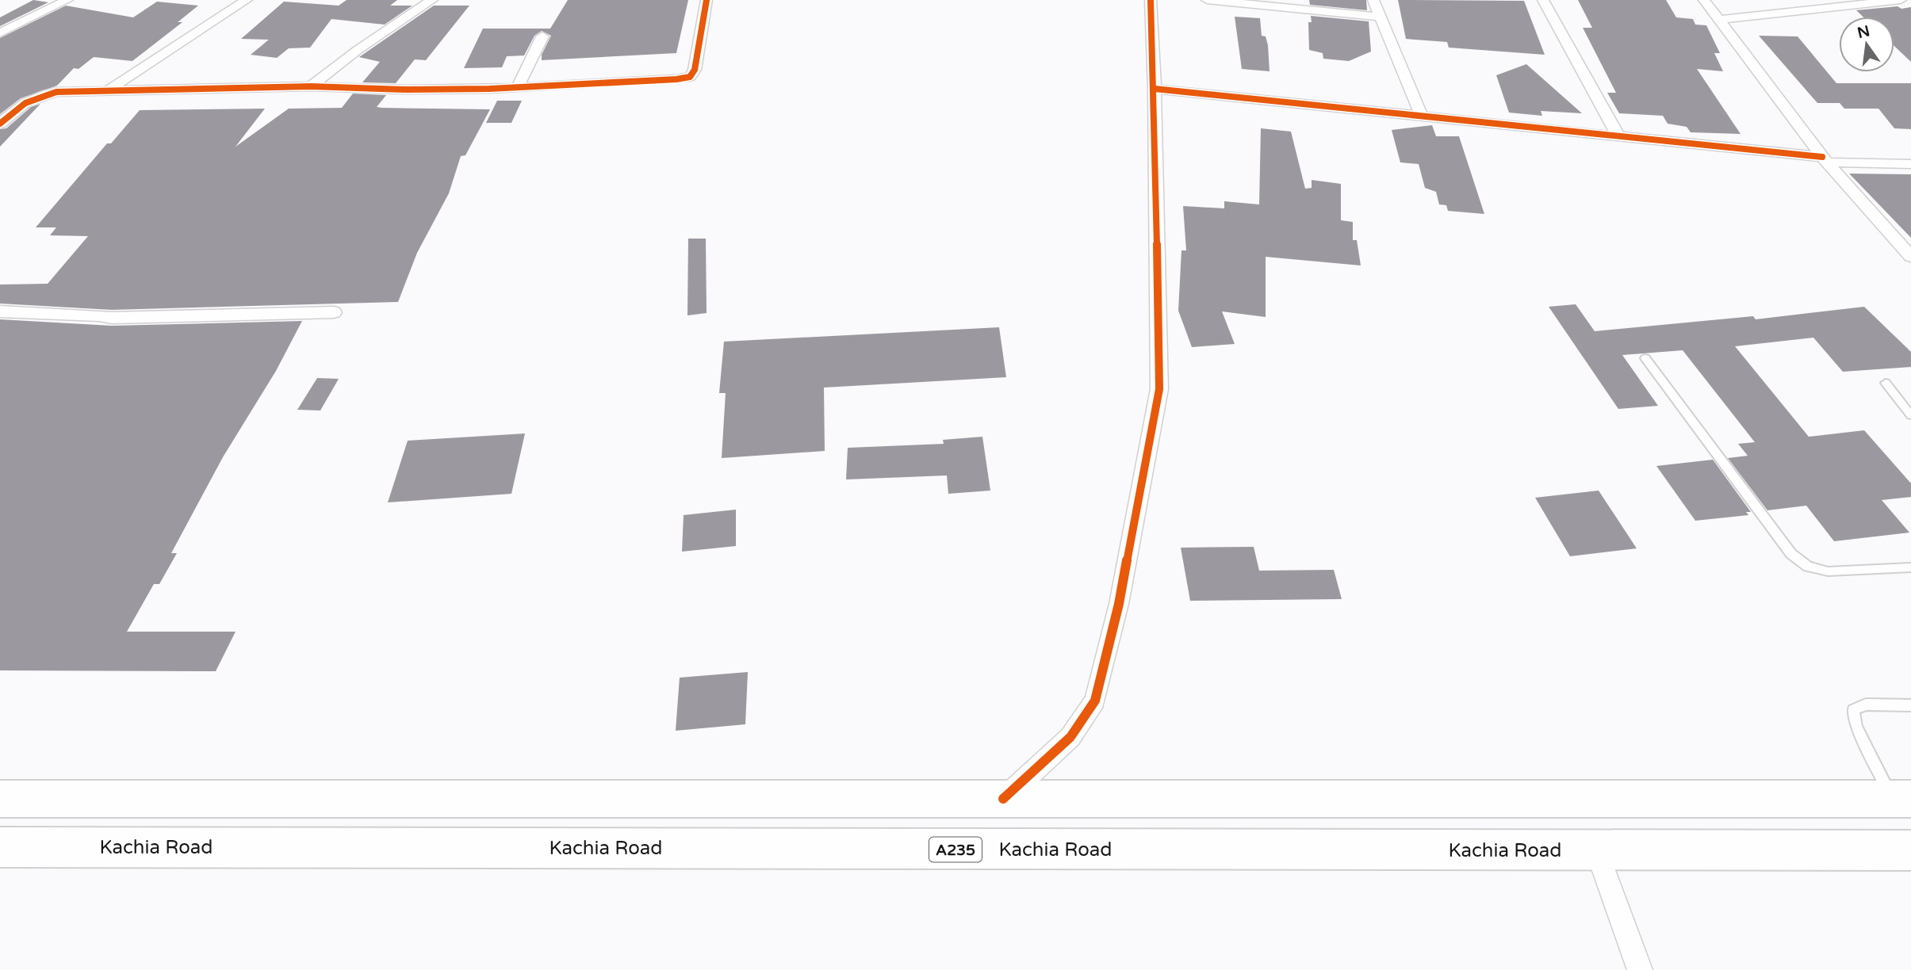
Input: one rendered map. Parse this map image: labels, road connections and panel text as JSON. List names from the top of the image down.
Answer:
{
  "streets": {
    "highway": ["Kachia Road", "A235"]
  },
  "north": "top"
}
